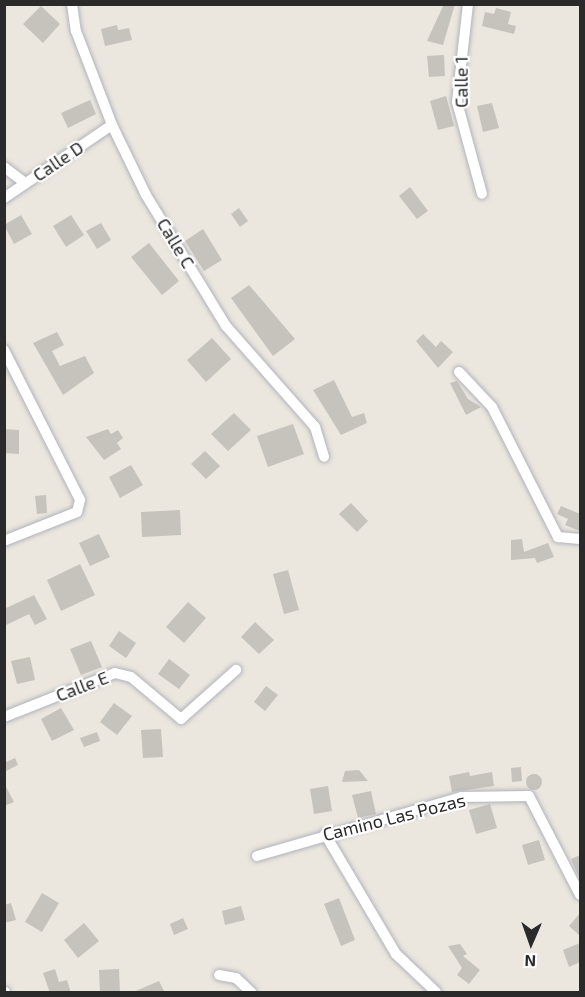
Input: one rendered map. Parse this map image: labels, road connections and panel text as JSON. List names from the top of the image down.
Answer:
{
  "streets": {
    "street": [
      "Calle 1",
      "Calle D",
      "Calle C",
      "Calle E",
      "Camino Las Pozas"
    ]
  },
  "crossings": [
    ["Calle D", "Calle C"]
  ],
  "north": "bottom"
}
